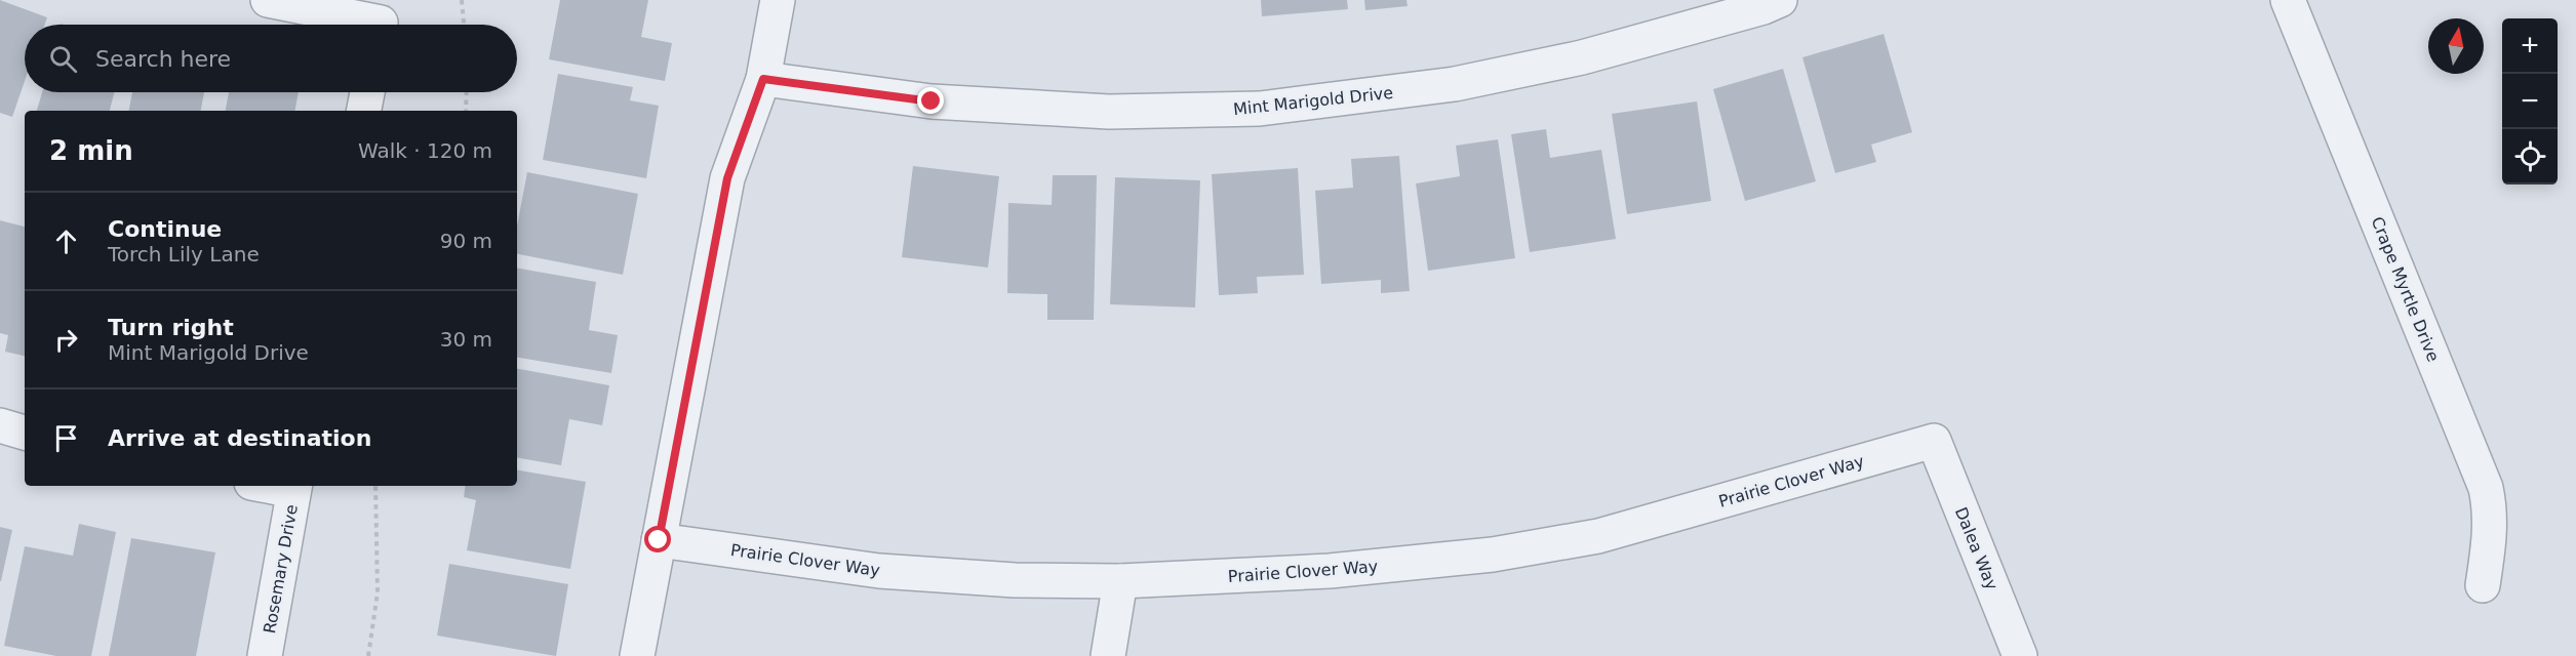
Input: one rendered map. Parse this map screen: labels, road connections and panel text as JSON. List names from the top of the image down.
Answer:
{
  "streets": {
    "street": [
      "Mint Marigold Drive",
      "Crape Myrtle Drive",
      "Prairie Clover Way",
      "Dalea Way",
      "Rosemary Drive"
    ]
  },
  "crossings": [
    ["Prairie Clover Way", "Dalea Way"]
  ],
  "north": "top",
  "page": {
    "map_buttons": ["+", "−"],
    "search": "Search here",
    "heading": ["2 min", "Walk · 120 m"],
    "list": [
      ["Continue", "Torch Lily Lane", "90 m"],
      ["Turn right", "Mint Marigold Drive", "30 m"],
      "Arrive at destination"
    ]
  }
}
